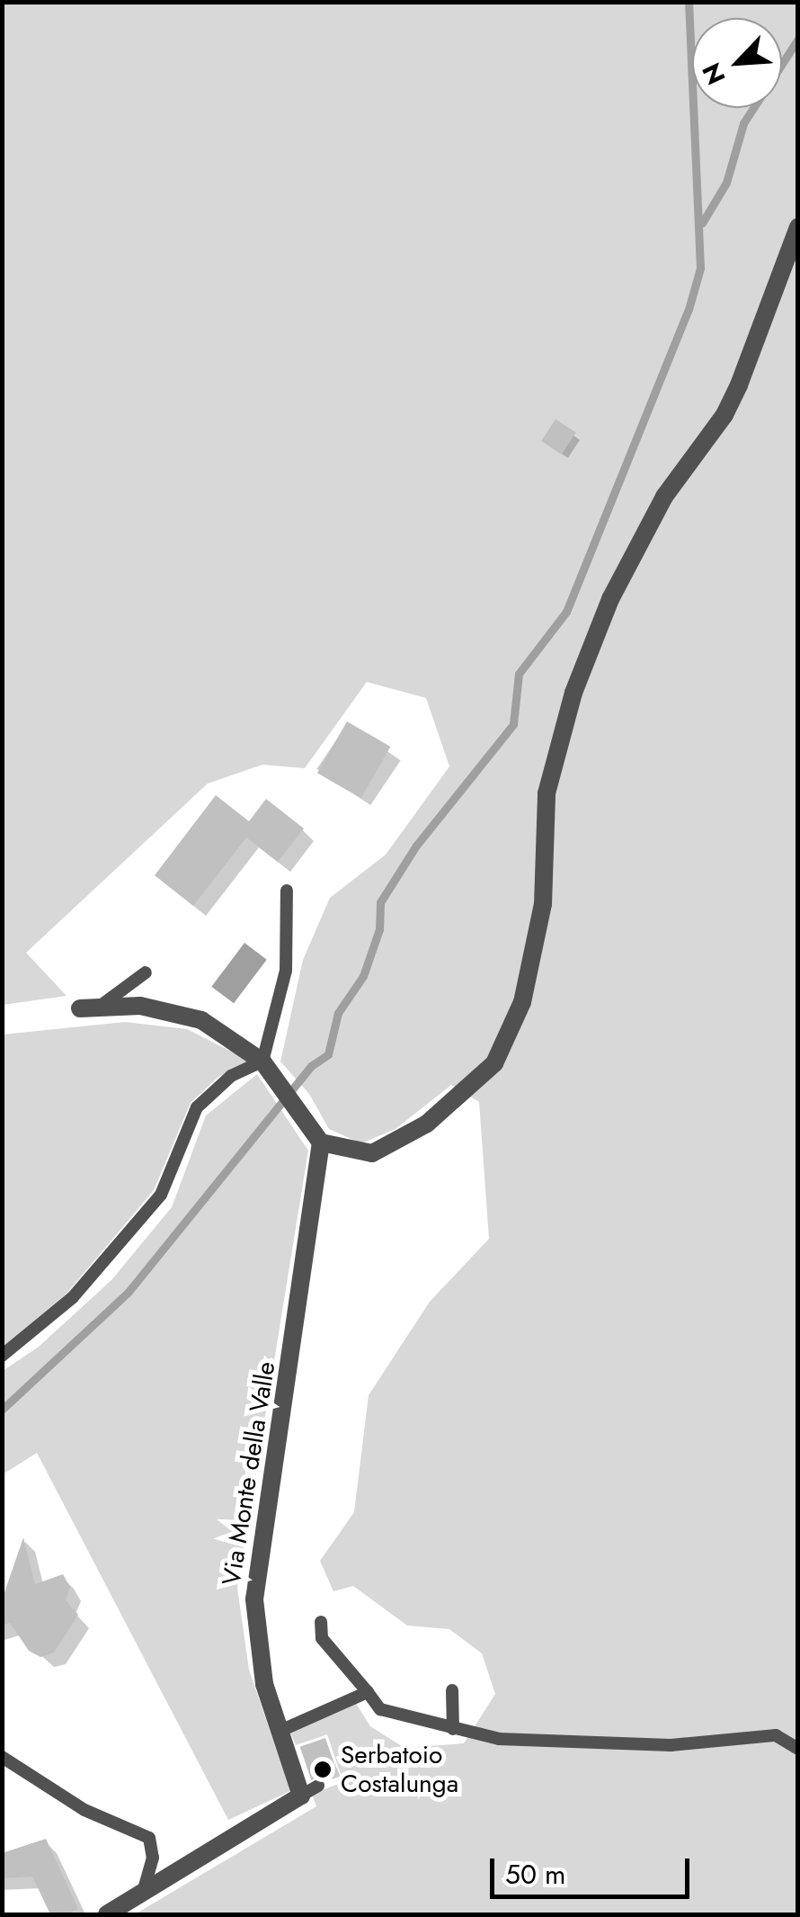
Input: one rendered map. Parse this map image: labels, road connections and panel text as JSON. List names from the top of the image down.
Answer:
{
  "streets": {
    "street": ["Via Monte della Valle"]
  },
  "places": ["Serbatoio Costalunga"],
  "scale_bar": "50 m",
  "north": "bottom left"
}
